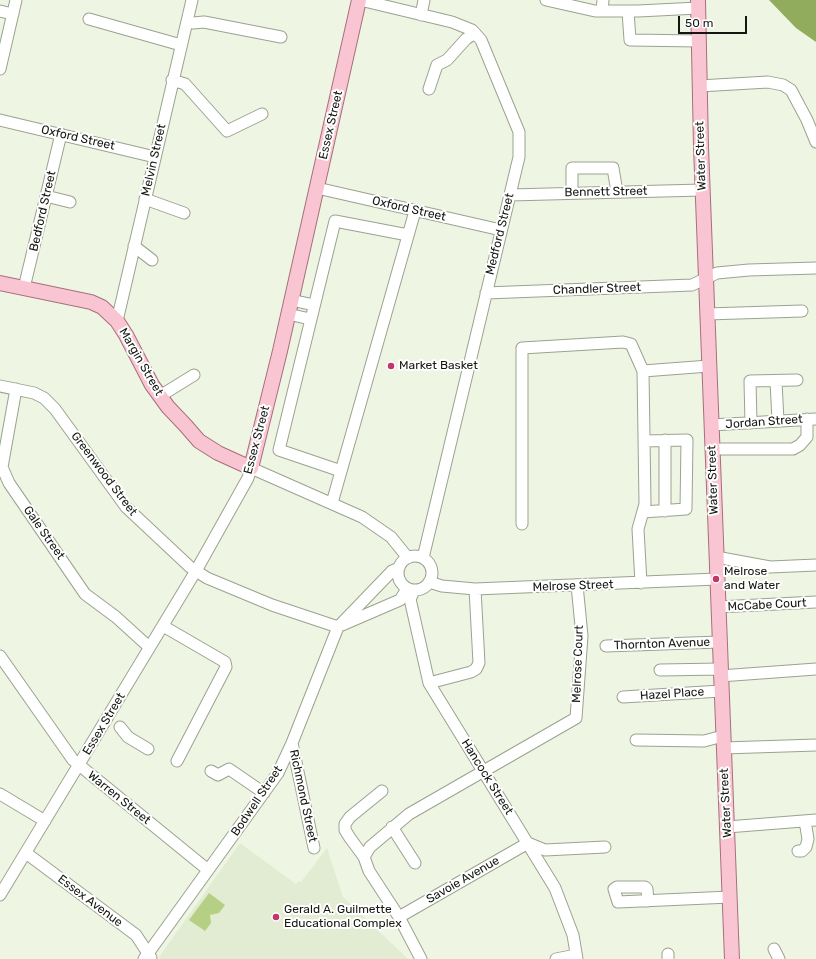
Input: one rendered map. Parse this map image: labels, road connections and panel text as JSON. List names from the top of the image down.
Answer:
{
  "streets": {
    "main road": ["Essex Street", "Water Street", "Margin Street"],
    "street": [
      "Oxford Street",
      "Melvin Street",
      "Bennett Street",
      "Bedford Street",
      "Medford Street",
      "Chandler Street",
      "Jordan Street",
      "Greenwood Street",
      "Gale Street",
      "Melrose Street",
      "McCabe Court",
      "Thornton Avenue",
      "Melrose Court",
      "Hazel Place",
      "Hancock Street",
      "Richmond Street",
      "Warren Street",
      "Bodwell Street",
      "Savoie Avenue",
      "Essex Avenue"
    ]
  },
  "crossings": [
    ["Essex Street", "Oxford Street"],
    ["Essex Street", "Margin Street"],
    ["Essex Street", "Greenwood Street"],
    ["Essex Street", "Gale Street"],
    ["Essex Street", "Warren Street"],
    ["Essex Street", "Essex Avenue"],
    ["Oxford Street", "Melvin Street"],
    ["Oxford Street", "Bedford Street"],
    ["Oxford Street", "Medford Street"],
    ["Water Street", "Bennett Street"],
    ["Water Street", "Chandler Street"],
    ["Water Street", "Jordan Street"],
    ["Water Street", "Melrose Street"],
    ["Water Street", "McCabe Court"],
    ["Water Street", "Thornton Avenue"],
    ["Water Street", "Hazel Place"],
    ["Melvin Street", "Margin Street"],
    ["Bennett Street", "Medford Street"],
    ["Bedford Street", "Margin Street"],
    ["Medford Street", "Chandler Street"],
    ["Medford Street", "Margin Street"],
    ["Medford Street", "Melrose Street"],
    ["Medford Street", "Hancock Street"],
    ["Medford Street", "Bodwell Street"],
    ["Margin Street", "Melrose Street"],
    ["Margin Street", "Hancock Street"],
    ["Margin Street", "Bodwell Street"],
    ["Greenwood Street", "Gale Street"],
    ["Greenwood Street", "Bodwell Street"],
    ["Melrose Street", "Melrose Court"],
    ["Melrose Street", "Hancock Street"],
    ["Melrose Street", "Bodwell Street"],
    ["Melrose Court", "Hancock Street"],
    ["Hancock Street", "Bodwell Street"],
    ["Hancock Street", "Savoie Avenue"],
    ["Richmond Street", "Bodwell Street"],
    ["Warren Street", "Bodwell Street"],
    ["Bodwell Street", "Essex Avenue"]
  ],
  "places": ["Market Basket", "Melrose and Water", "Gerald A. Guilmette Educational Complex"],
  "scale_bar": "50 m"
}
